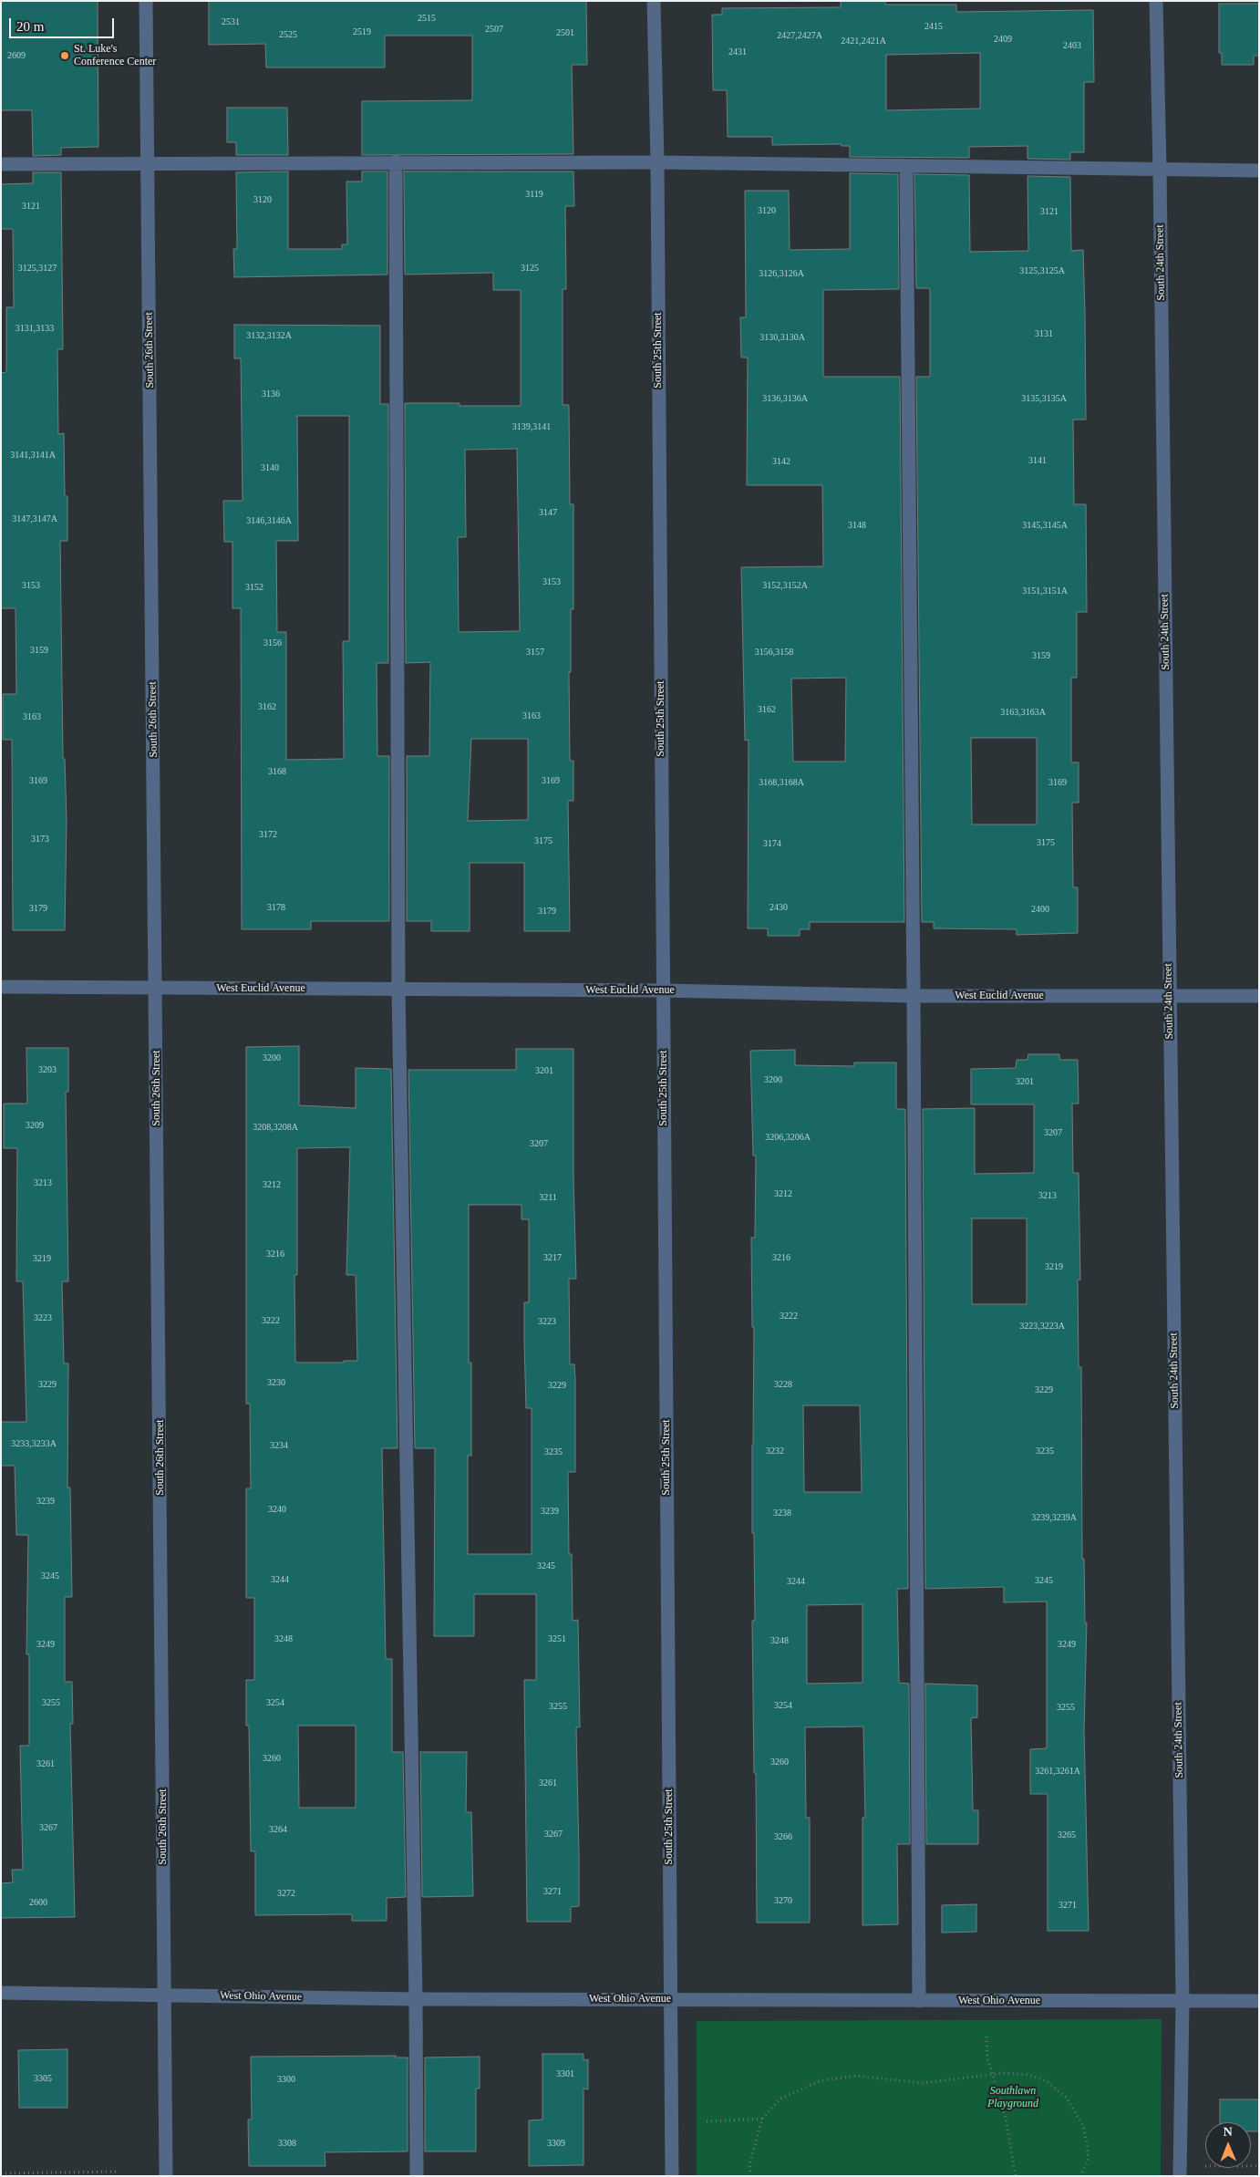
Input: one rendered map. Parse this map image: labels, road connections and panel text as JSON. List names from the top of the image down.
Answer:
{
  "streets": {
    "street": [
      "South 24th Street",
      "South 26th Street",
      "South 25th Street",
      "West Euclid Avenue",
      "West Ohio Avenue"
    ]
  },
  "crossings": [
    ["South 24th Street", "West Euclid Avenue"],
    ["South 24th Street", "West Ohio Avenue"],
    ["South 26th Street", "West Euclid Avenue"],
    ["South 26th Street", "West Ohio Avenue"],
    ["South 25th Street", "West Euclid Avenue"],
    ["South 25th Street", "West Ohio Avenue"]
  ],
  "parks": ["Southlawn Playground"],
  "places": ["St. Luke's Conference Center"],
  "house_numbers": [
    "2515",
    "2531",
    "2415",
    "2507",
    "2519",
    "2501",
    "2525",
    "2427,2427A",
    "2409",
    "2421,2421A",
    "2403",
    "2431",
    "2609",
    "3119",
    "3120",
    "3121",
    "3120",
    "3121",
    "3125,3127",
    "3125",
    "3125,3125A",
    "3126,3126A",
    "3131,3133",
    "3131",
    "3132,3132A",
    "3130,3130A",
    "3136",
    "3136,3136A",
    "3135,3135A",
    "3139,3141",
    "3141,3141A",
    "3141",
    "3142",
    "3140",
    "3147",
    "3147,3147A",
    "3146,3146A",
    "3148",
    "3145,3145A",
    "3153",
    "3153",
    "3152,3152A",
    "3152",
    "3151,3151A",
    "3156",
    "3159",
    "3157",
    "3156,3158",
    "3159",
    "3162",
    "3162",
    "3163,3163A",
    "3163",
    "3163",
    "3168",
    "3169",
    "3169",
    "3168,3168A",
    "3169",
    "3172",
    "3173",
    "3175",
    "3175",
    "3174",
    "3178",
    "2430",
    "3179",
    "2400",
    "3179",
    "3200",
    "3203",
    "3201",
    "3200",
    "3201",
    "3209",
    "3208,3208A",
    "3207",
    "3206,3206A",
    "3207",
    "3213",
    "3212",
    "3212",
    "3213",
    "3211",
    "3216",
    "3217",
    "3216",
    "3219",
    "3219",
    "3222",
    "3223",
    "3222",
    "3223",
    "3223,3223A",
    "3230",
    "3229",
    "3228",
    "3229",
    "3229",
    "3233,3233A",
    "3234",
    "3232",
    "3235",
    "3235",
    "3239",
    "3240",
    "3239",
    "3238",
    "3239,3239A",
    "3245",
    "3245",
    "3244",
    "3245",
    "3244",
    "3248",
    "3251",
    "3248",
    "3249",
    "3249",
    "3255",
    "3254",
    "3254",
    "3255",
    "3255",
    "3260",
    "3260",
    "3261",
    "3261,3261A",
    "3261",
    "3267",
    "3264",
    "3267",
    "3265",
    "3266",
    "3271",
    "3272",
    "3270",
    "2600",
    "3271",
    "3301",
    "3305",
    "3300",
    "3308",
    "3309"
  ],
  "scale_bar": "20 m",
  "north": "top"
}
